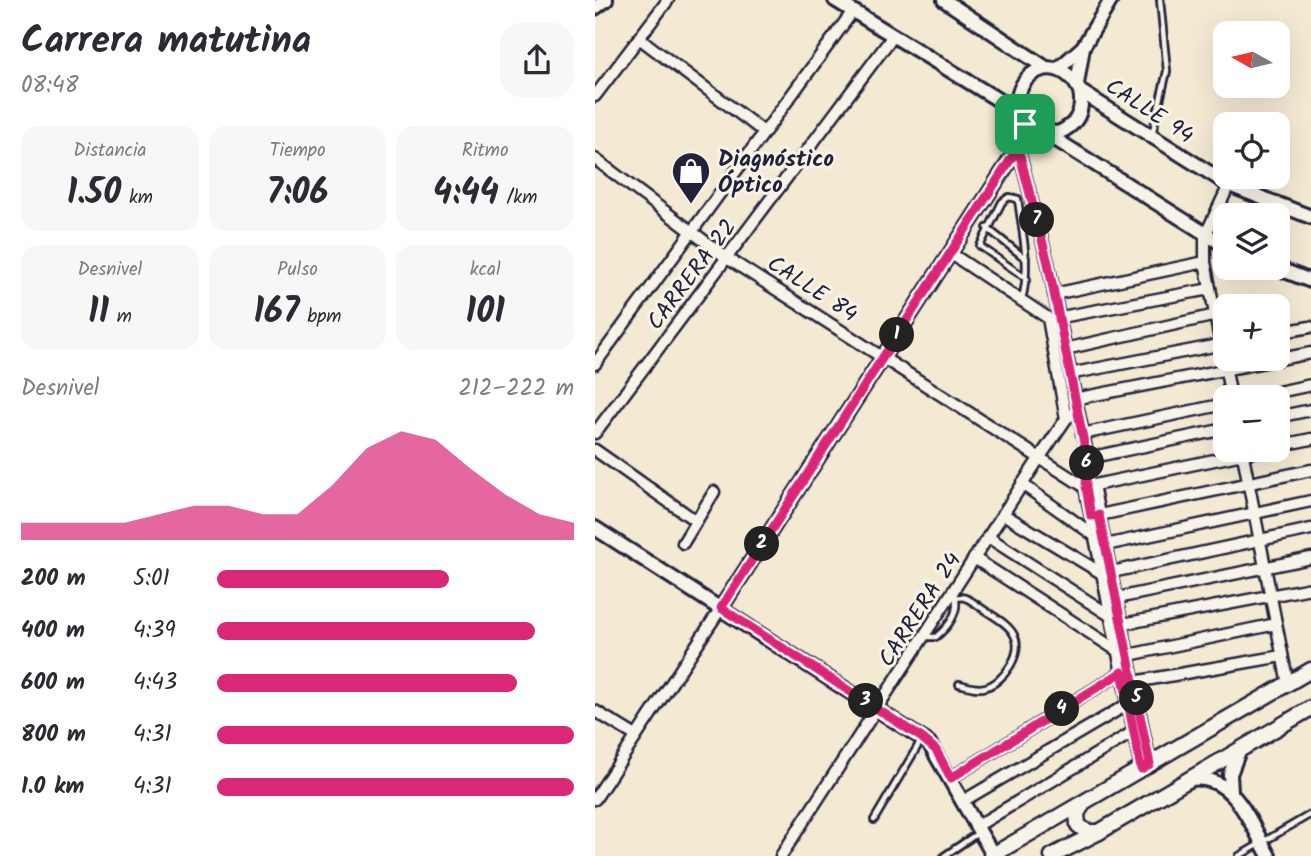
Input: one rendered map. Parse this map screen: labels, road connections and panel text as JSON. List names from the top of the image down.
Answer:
{
  "streets": {
    "street": [
      "CALLE 94",
      "CARRERA 22",
      "CALLE 84",
      "CARRERA 24"
    ]
  },
  "crossings": [
    ["CARRERA 22", "CALLE 84"],
    ["CALLE 84", "CARRERA 24"]
  ],
  "places": {
    "shop": ["Diagnóstico Óptico"]
  },
  "north": "left",
  "page": {
    "heading": ["Carrera matutina", "08:48"],
    "map_buttons": ["+", "−"],
    "stats": [
      ["Distancia", "1.50 km"],
      ["Tiempo", "7:06"],
      ["Ritmo", "4:44 /km"],
      ["Desnivel", "11 m"],
      ["Pulso", "167 bpm"],
      ["kcal", "101"]
    ],
    "pins": [
      "7",
      "1",
      "6",
      "2",
      "5",
      "3",
      "4"
    ],
    "chart": ["Desnivel", "212–222 m"],
    "list": [
      {
        "name": "200 m",
        "note": "5:01"
      },
      {
        "name": "400 m",
        "note": "4:39"
      },
      {
        "name": "600 m",
        "note": "4:43"
      },
      {
        "name": "800 m",
        "note": "4:31"
      },
      {
        "name": "1.0 km",
        "note": "4:31"
      }
    ]
  }
}
